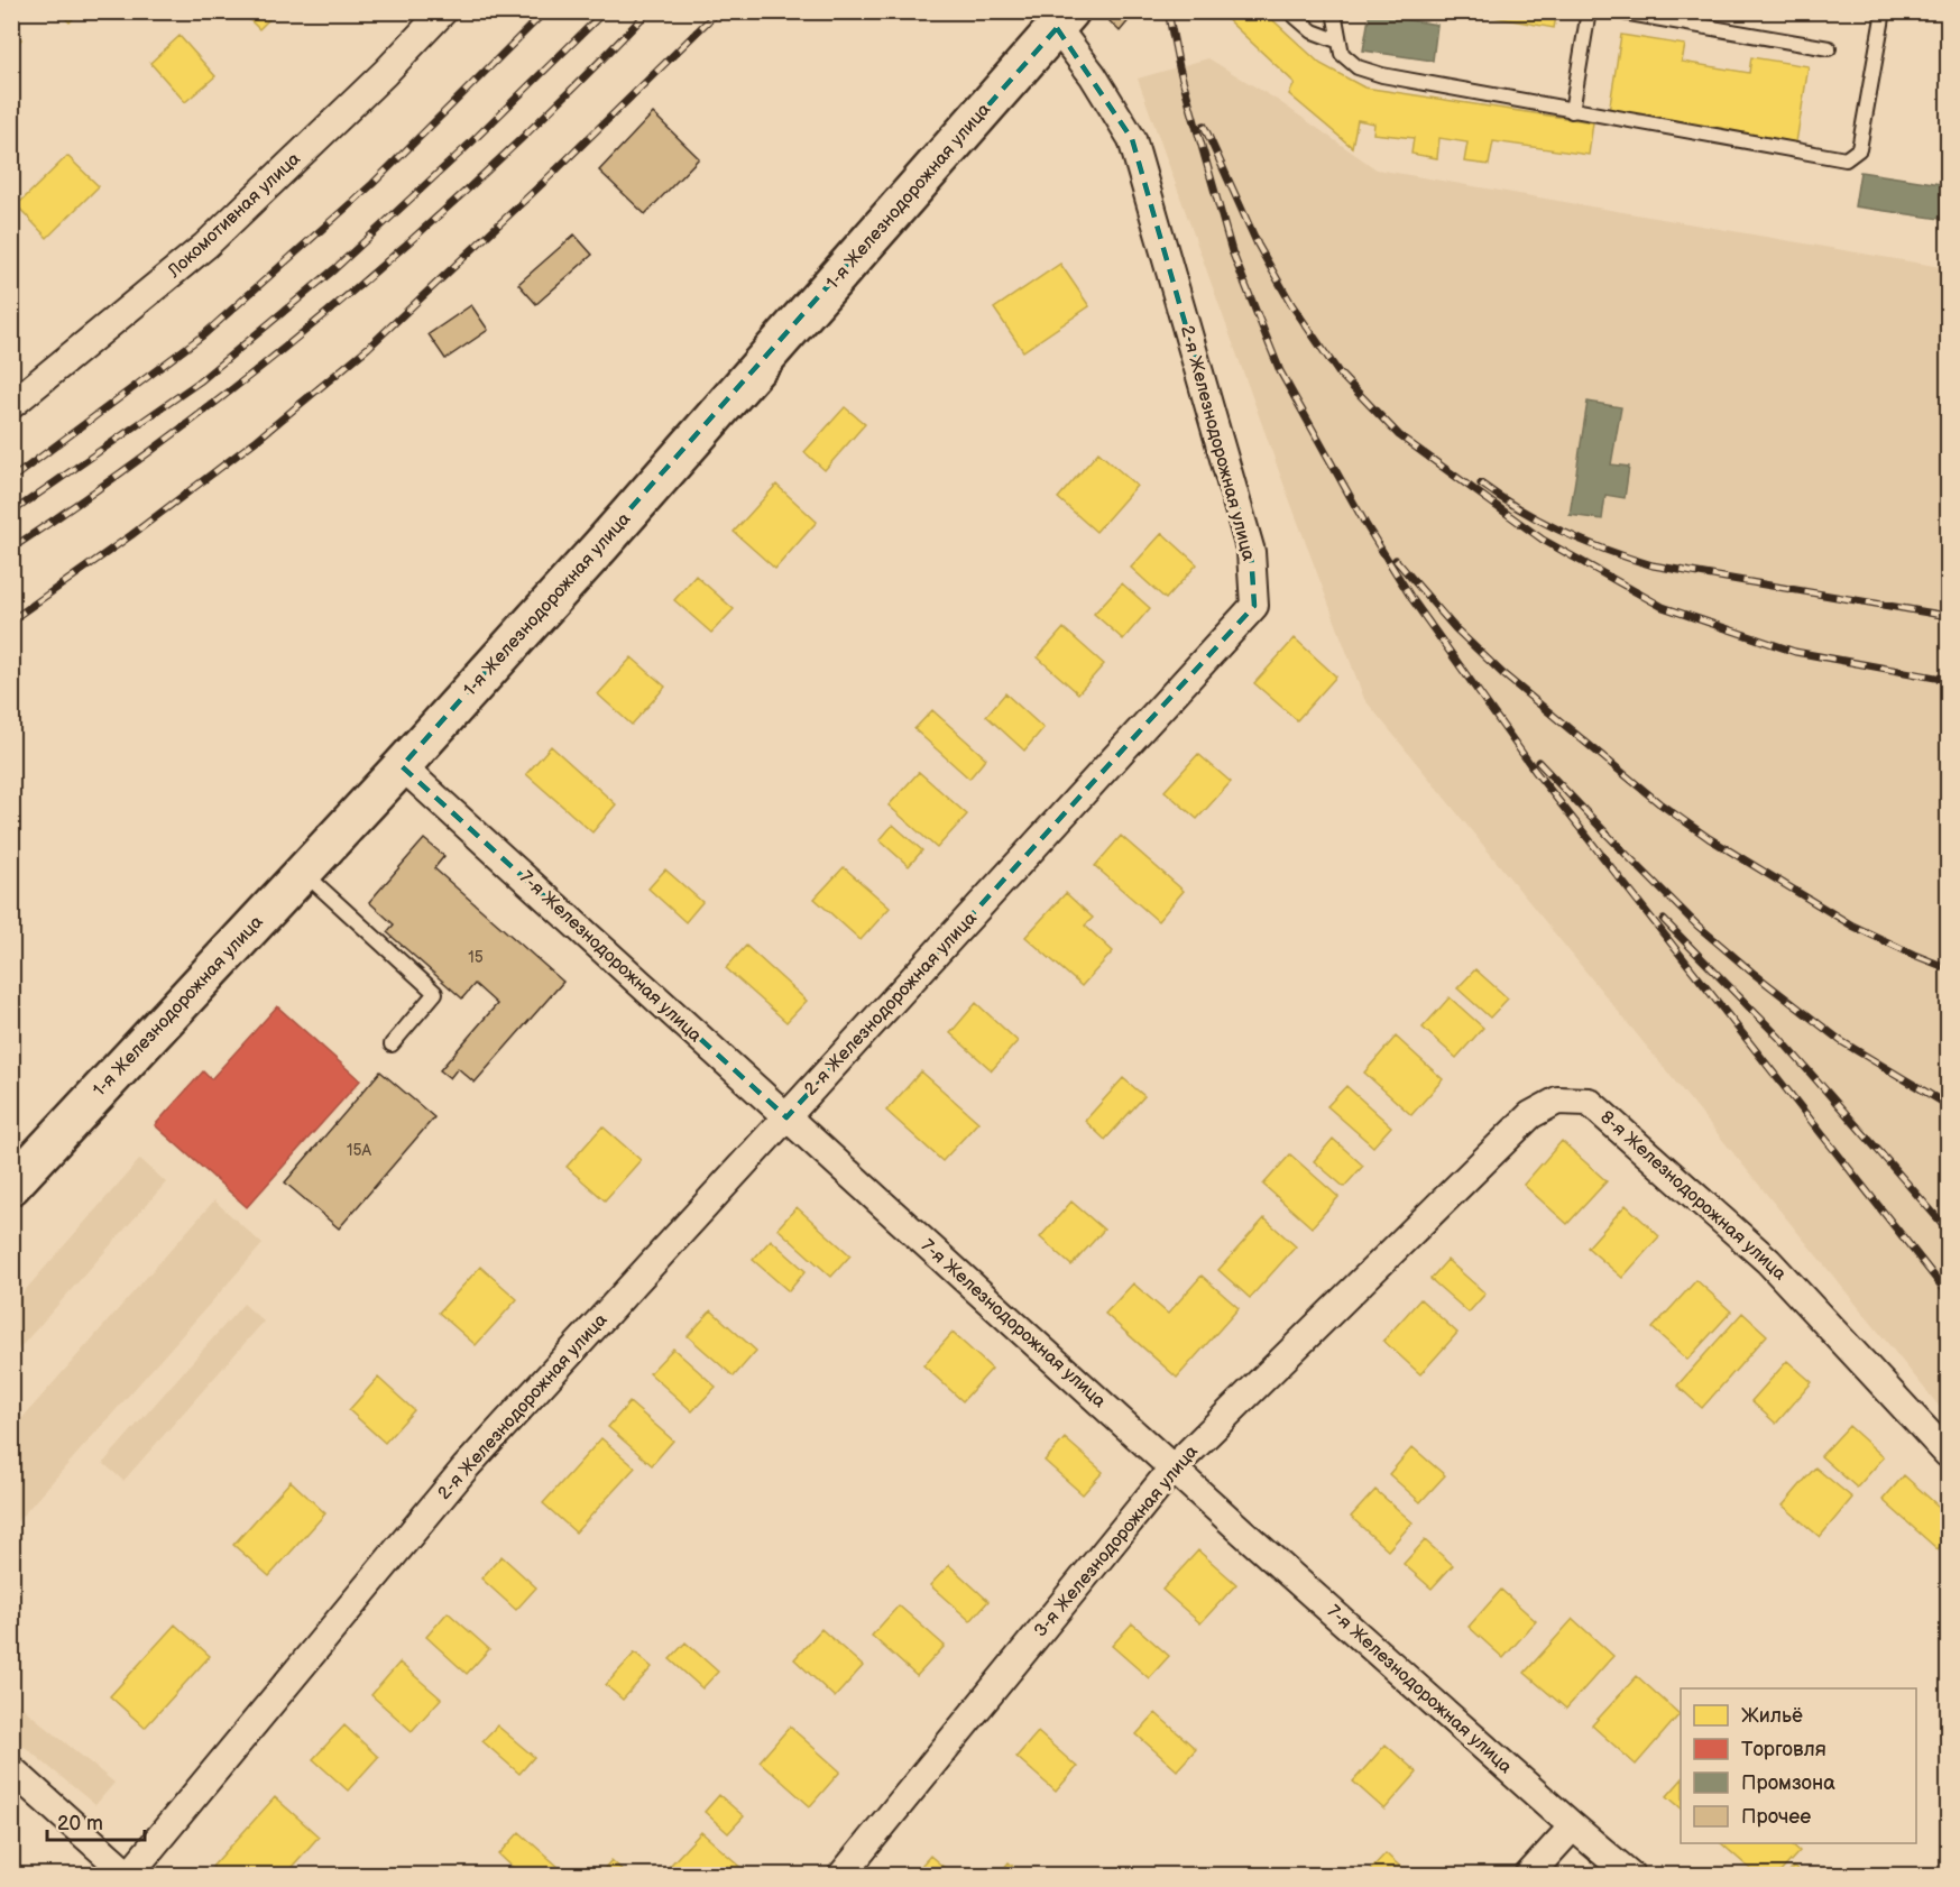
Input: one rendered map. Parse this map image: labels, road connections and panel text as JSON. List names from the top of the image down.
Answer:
{
  "streets": {
    "main road": ["1-я Железнодорожная улица"],
    "street": [
      "Локомотивная улица",
      "2-я Железнодорожная улица",
      "7-я Железнодорожная улица",
      "8-я Железнодорожная улица",
      "3-я Железнодорожная улица"
    ]
  },
  "crossings": [
    ["1-я Железнодорожная улица", "2-я Железнодорожная улица"],
    ["1-я Железнодорожная улица", "7-я Железнодорожная улица"],
    ["2-я Железнодорожная улица", "7-я Железнодорожная улица"],
    ["7-я Железнодорожная улица", "3-я Железнодорожная улица"],
    ["8-я Железнодорожная улица", "3-я Железнодорожная улица"]
  ],
  "house_numbers": ["15", "15А"],
  "legend": [
    "Жильё",
    "Торговля",
    "Промзона",
    "Прочее"
  ],
  "scale_bar": "20 m"
}
